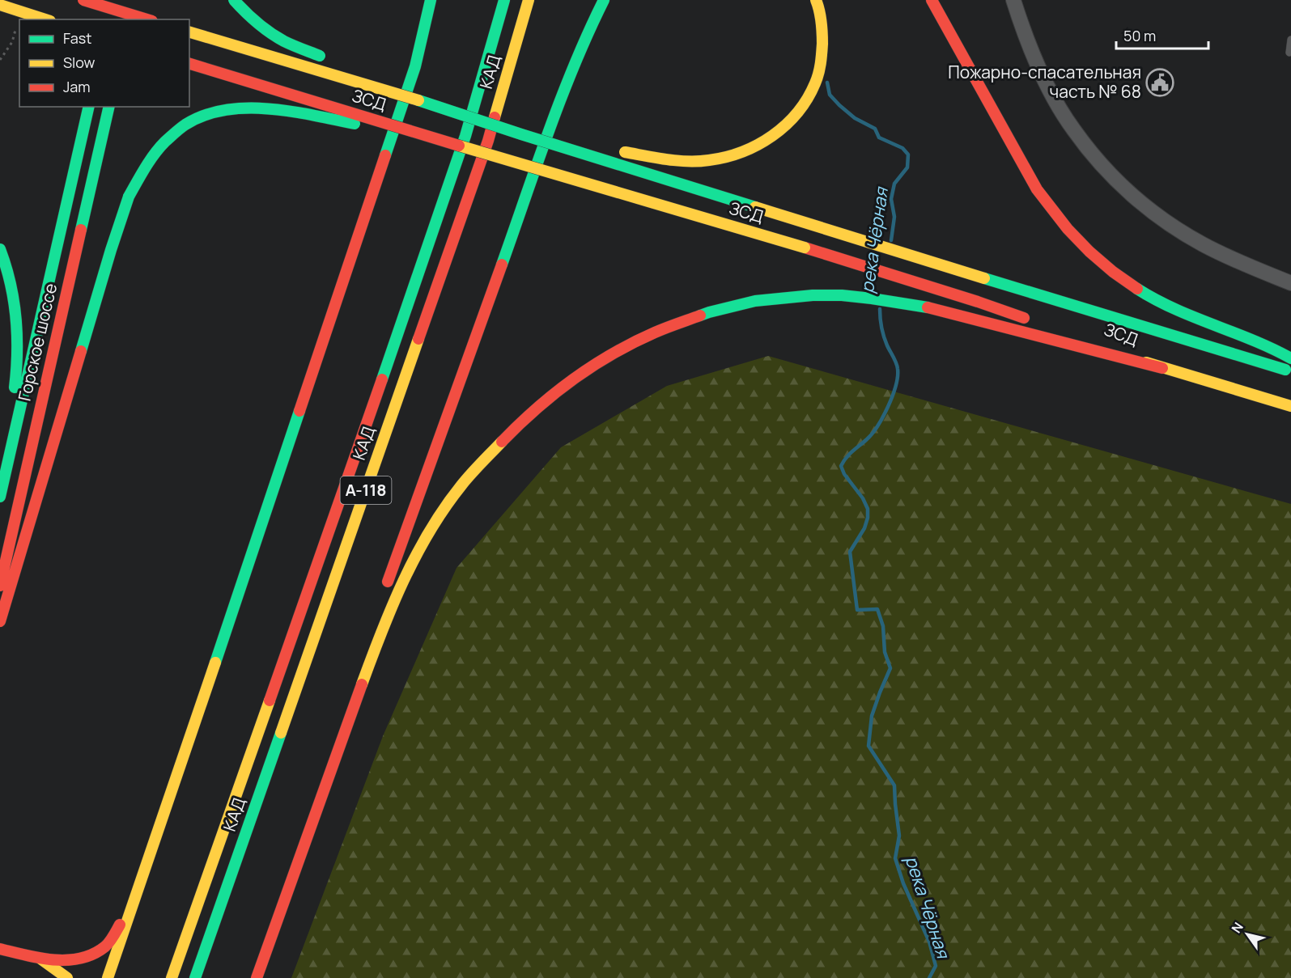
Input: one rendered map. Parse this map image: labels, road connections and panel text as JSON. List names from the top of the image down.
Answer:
{
  "streets": {
    "main road": [
      "КАД",
      "ЗСД",
      "Горское шоссе",
      "А-118"
    ]
  },
  "water": ["река Чёрная"],
  "places": {
    "public building": ["Пожарно-спасательная часть № 68"]
  },
  "legend": ["Fast", "Slow", "Jam"],
  "scale_bar": "50 m",
  "north": "top left"
}
